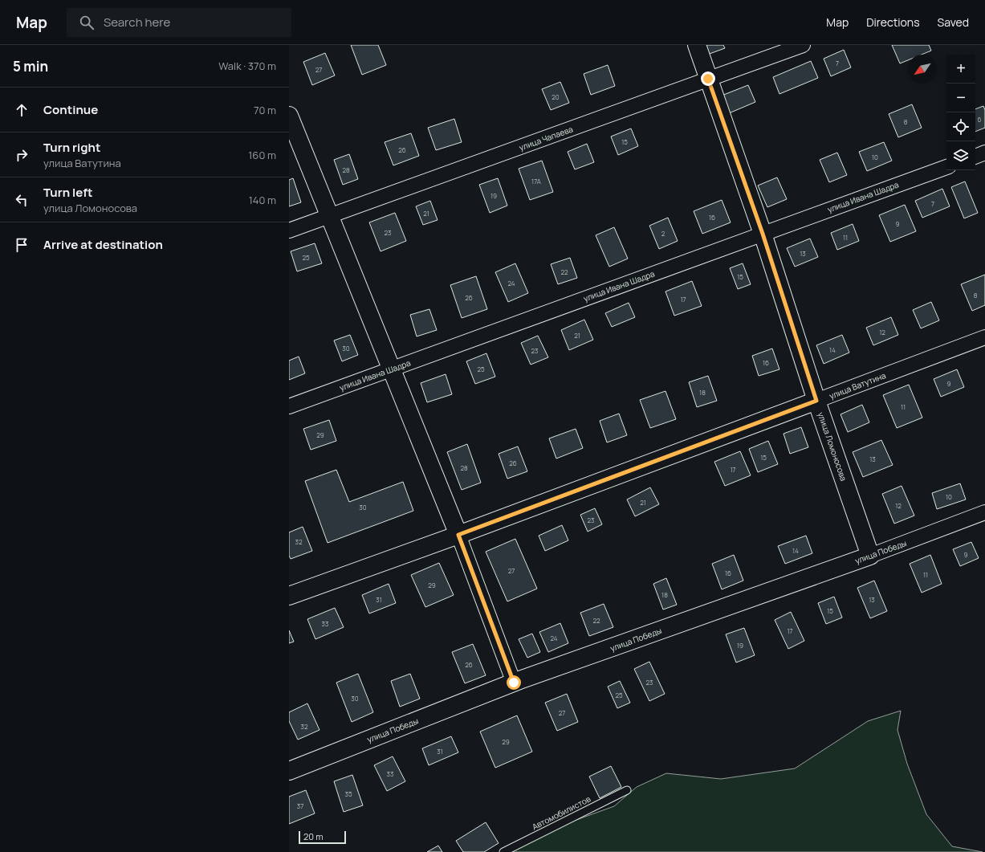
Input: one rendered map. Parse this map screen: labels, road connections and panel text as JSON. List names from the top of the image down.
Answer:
{
  "streets": {
    "street": [
      "улица Чапаева",
      "улица Ивана Шадра",
      "улица Ватутина",
      "улица Ломоносова",
      "улица Победы"
    ],
    "lane": ["Автомобилистов"]
  },
  "crossings": [
    ["улица Чапаева", "улица Ломоносова"],
    ["улица Ивана Шадра", "улица Ломоносова"],
    ["улица Ватутина", "улица Ломоносова"],
    ["улица Ломоносова", "улица Победы"]
  ],
  "house_numbers": [
    "7",
    "27",
    "20",
    "6",
    "8",
    "15",
    "26",
    "10",
    "28",
    "17А",
    "19",
    "7",
    "21",
    "16",
    "9",
    "23",
    "2",
    "11",
    "13",
    "25",
    "22",
    "15",
    "24",
    "8",
    "26",
    "17",
    "12",
    "21",
    "30",
    "14",
    "23",
    "16",
    "25",
    "9",
    "18",
    "11",
    "29",
    "15",
    "13",
    "26",
    "28",
    "17",
    "10",
    "21",
    "12",
    "30",
    "23",
    "32",
    "14",
    "9",
    "27",
    "16",
    "11",
    "29",
    "18",
    "31",
    "13",
    "15",
    "22",
    "33",
    "17",
    "24",
    "19",
    "26",
    "23",
    "25",
    "30",
    "27",
    "32",
    "29",
    "31",
    "33",
    "35",
    "37"
  ],
  "scale_bar": "20 m",
  "north": "bottom left",
  "page": {
    "header": "Map",
    "search": "Search here",
    "nav": ["Map", "Directions", "Saved"],
    "heading": ["5 min", "Walk · 370 m"],
    "map_buttons": ["+", "−"],
    "list": [
      ["Continue", "70 m"],
      ["Turn right", "улица Ватутина", "160 m"],
      ["Turn left", "улица Ломоносова", "140 m"],
      "Arrive at destination"
    ],
    "scale": "20 m"
  }
}
